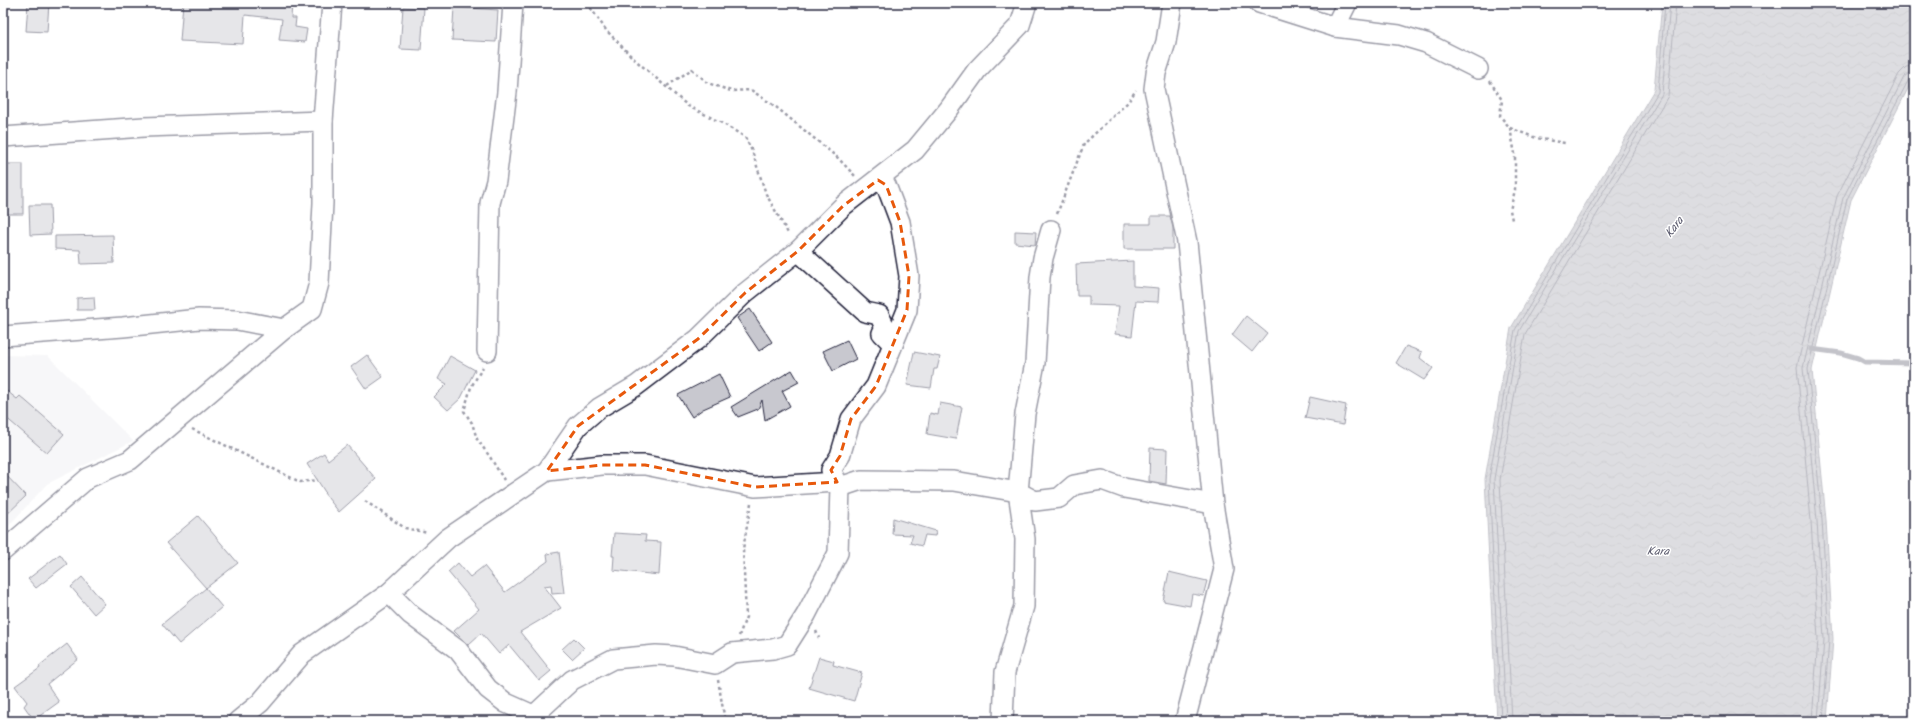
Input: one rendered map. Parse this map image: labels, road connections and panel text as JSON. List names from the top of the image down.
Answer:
{
  "water": ["Kara"]
}
